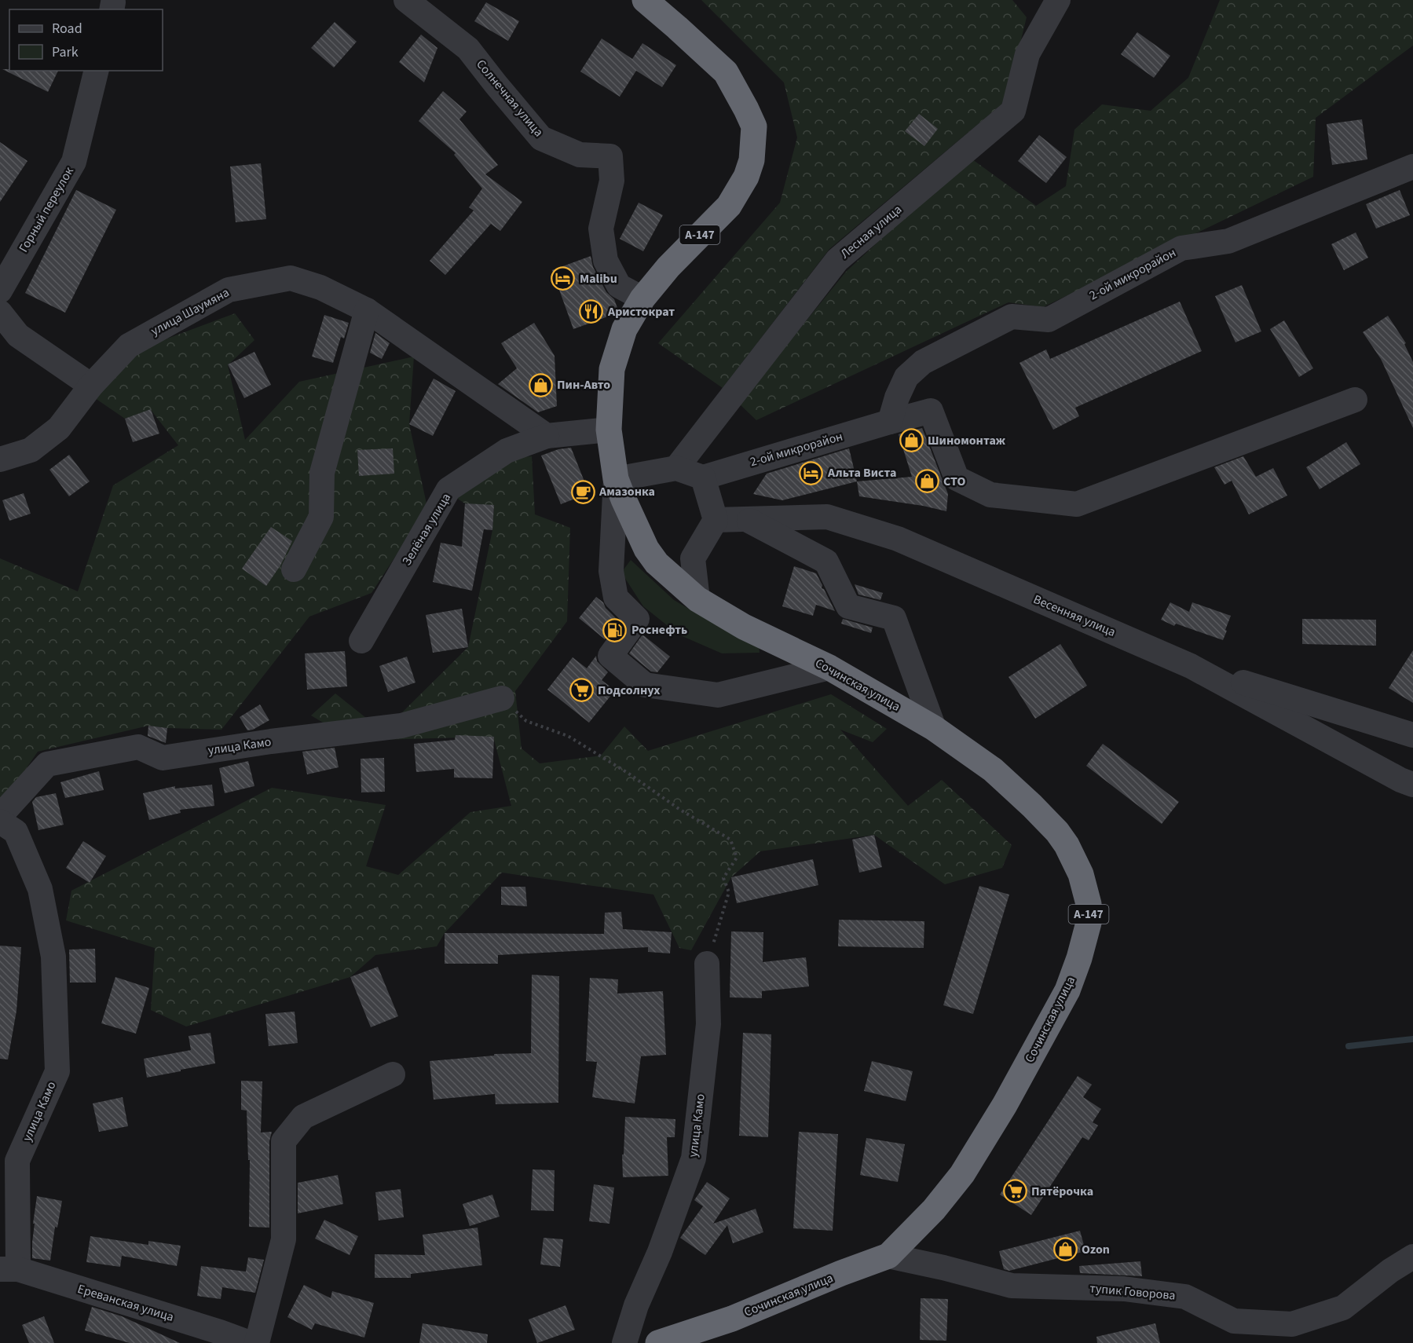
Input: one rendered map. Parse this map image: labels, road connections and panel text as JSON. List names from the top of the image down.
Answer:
{
  "streets": {
    "highway": ["А-147", "Сочинская улица"],
    "street": [
      "Солнечная улица",
      "Горный переулок",
      "Лесная улица",
      "2-ой микрорайон",
      "улица Шаумяна",
      "Зелёная улица",
      "Весенняя улица",
      "улица Камо",
      "тупик Говорова",
      "Ереванская улица"
    ]
  },
  "crossings": [
    ["Солнечная улица", "А-147"],
    ["А-147", "Сочинская улица"],
    ["улица Шаумяна", "Зелёная улица"],
    ["Сочинская улица", "тупик Говорова"],
    ["улица Камо", "Ереванская улица"]
  ],
  "places": {
    "hotel": ["Malibu", "Альта Виста"],
    "restaurant": ["Аристократ"],
    "shop": [
      "Пин-Авто",
      "Шиномонтаж",
      "СТО",
      "Ozon"
    ],
    "cafe": ["Амазонка"],
    "fuel station": ["Роснефть"],
    "supermarket": ["Подсолнух", "Пятёрочка"]
  },
  "legend": ["Road", "Park"]
}
